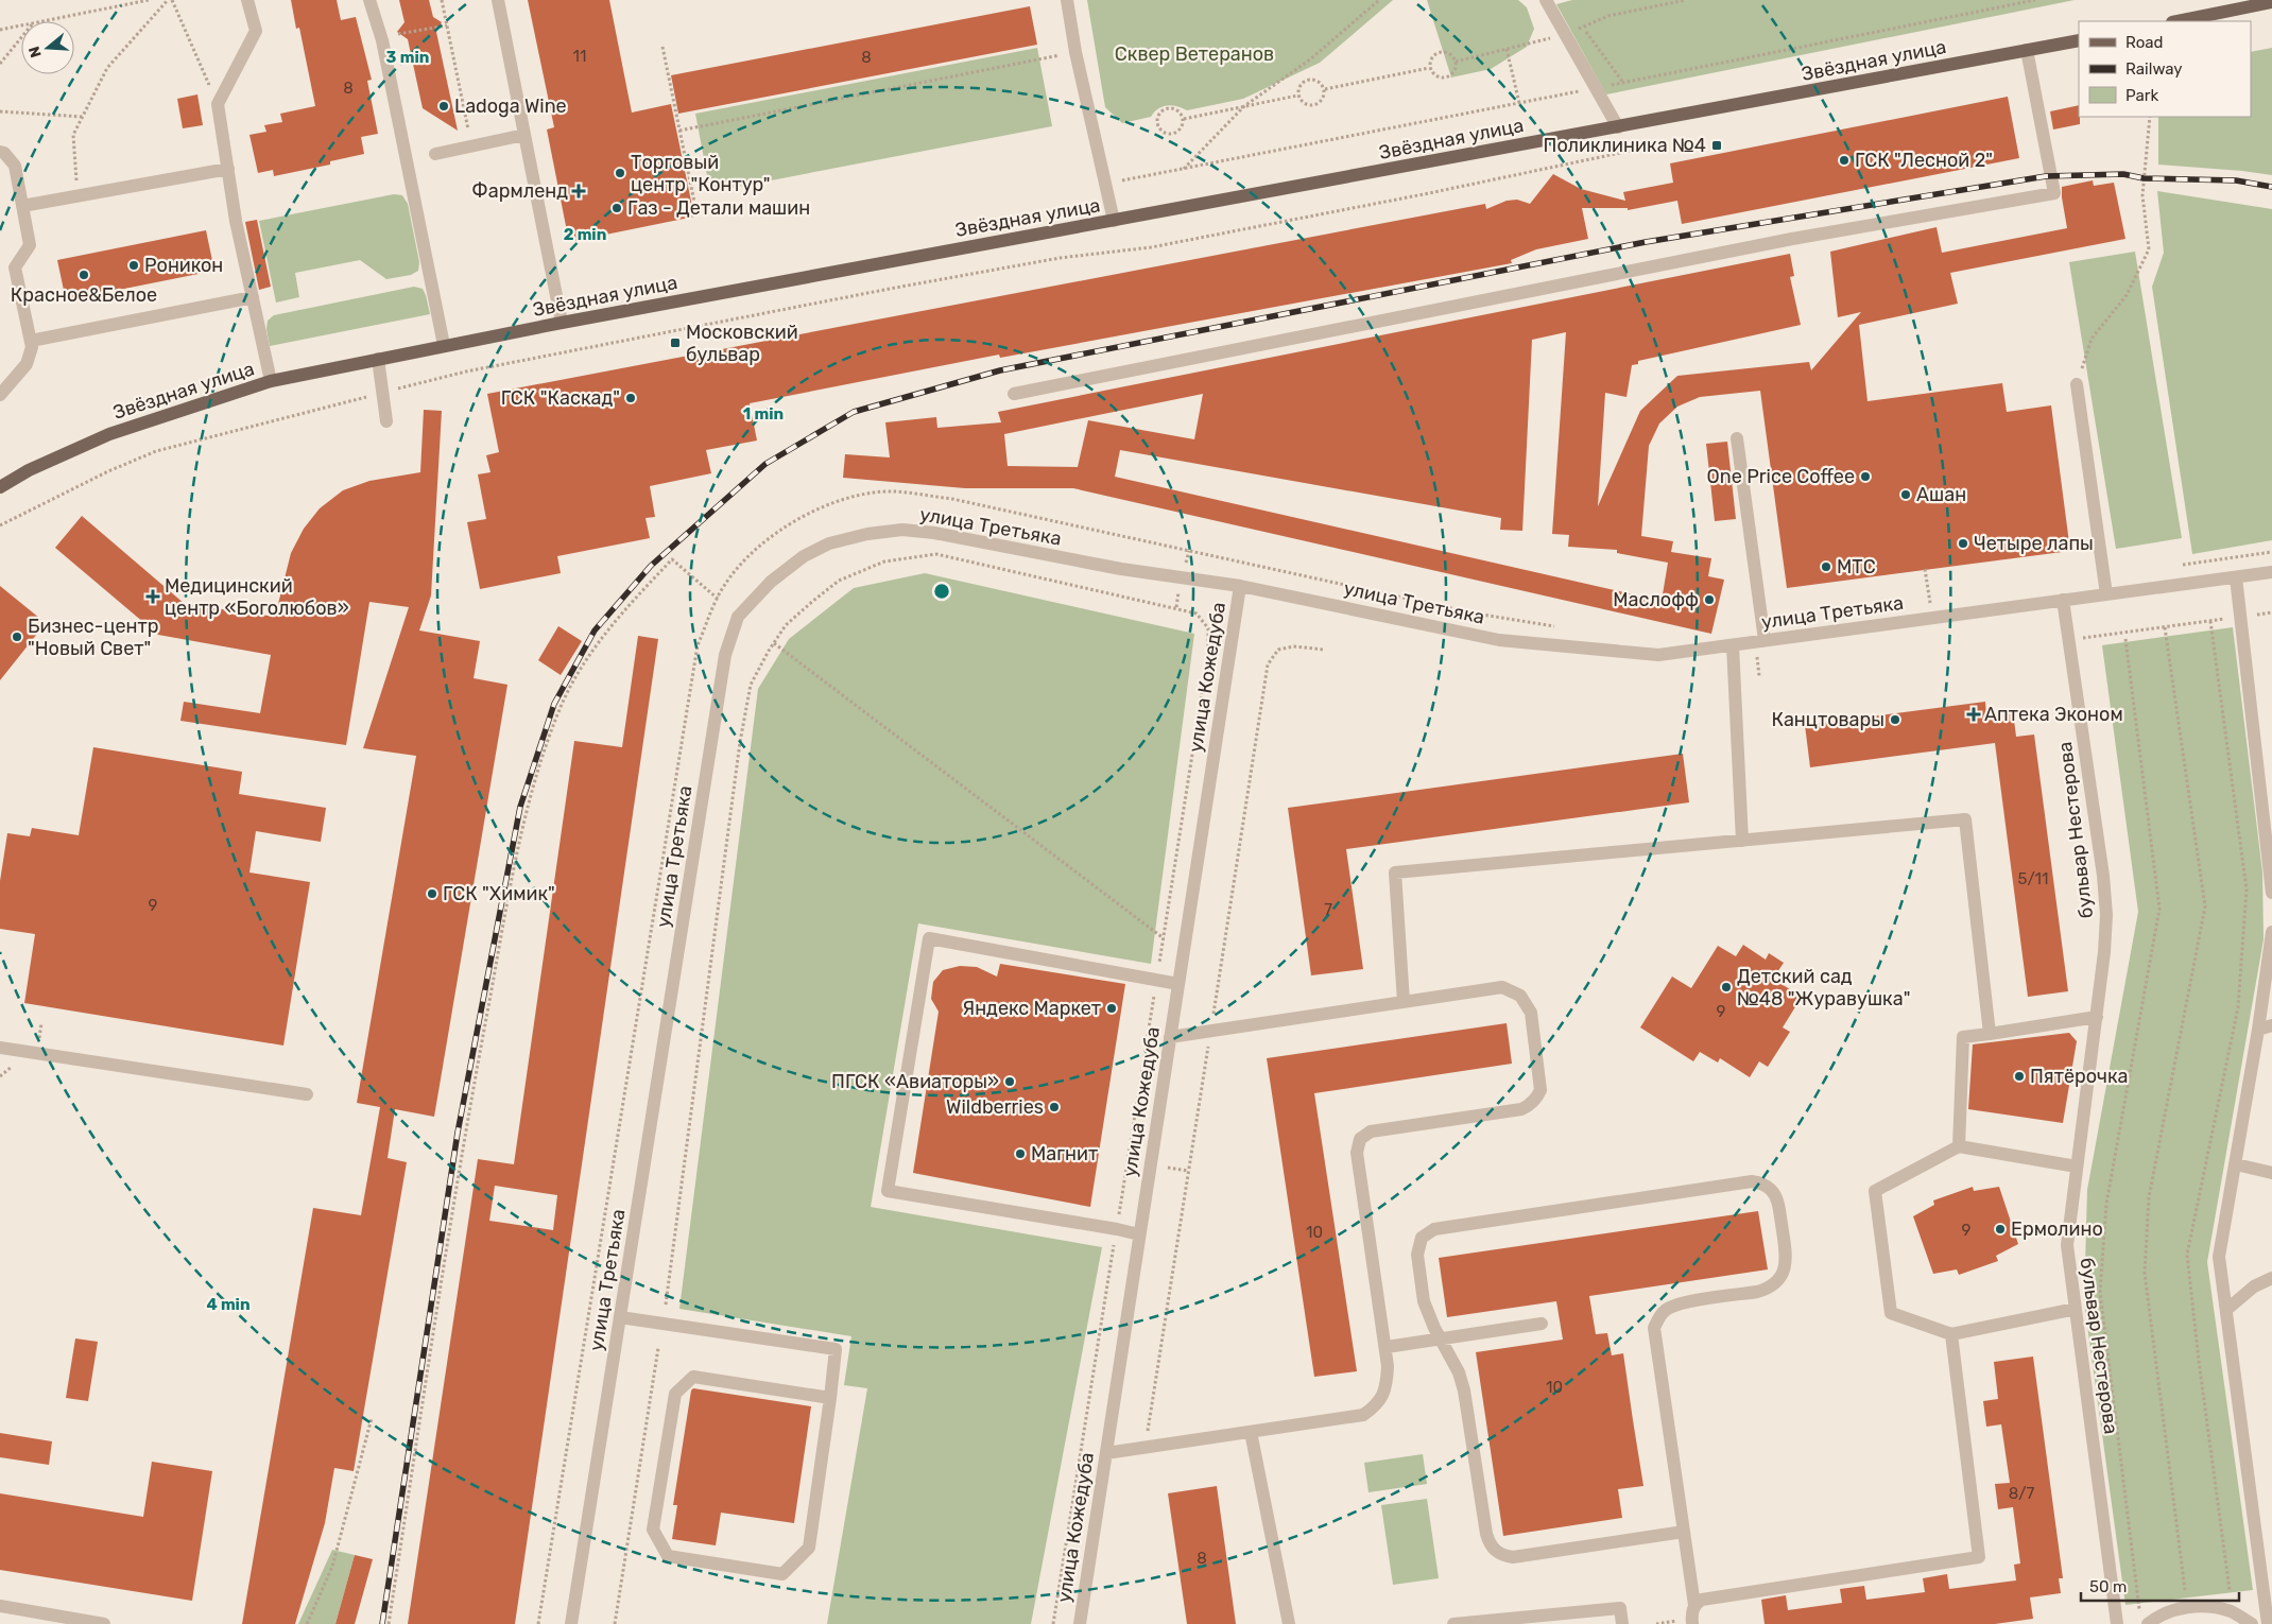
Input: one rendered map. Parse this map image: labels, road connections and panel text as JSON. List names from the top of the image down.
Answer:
{
  "streets": {
    "main road": ["Звёздная улица"],
    "street": ["улица Третьяка", "улица Кожедуба", "бульвар Нестерова"]
  },
  "crossings": [
    ["улица Третьяка", "улица Кожедуба"],
    ["улица Третьяка", "бульвар Нестерова"]
  ],
  "parks": ["Сквер Ветеранов"],
  "places": {
    "other": [
      "Ladoga Wine",
      "ГСК \"Лесной 2\"",
      "Торговый центр \"Контур\"",
      "Газ - Детали машин",
      "Роникон",
      "Красное&Белое",
      "ГСК \"Каскад\"",
      "One Price Coffee",
      "Ашан",
      "Четыре лапы",
      "МТС",
      "Маслофф",
      "Бизнес-центр \"Новый Свет\"",
      "Канцтовары",
      "ГСК \"Химик\"",
      "Детский сад №48 \"Журавушка\"",
      "Яндекс Маркет",
      "Пятёрочка",
      "ПГСК «Авиаторы»",
      "Wildberries",
      "Магнит",
      "Ермолино"
    ],
    "transit": ["Поликлиника №4", "Московский бульвар"],
    "health": ["Фармленд", "Медицинский центр «Боголюбов»", "Аптека Эконом"]
  },
  "house_numbers": [
    "11",
    "8",
    "8",
    "5/11",
    "9",
    "7",
    "9",
    "9",
    "10",
    "10",
    "8/7",
    "8"
  ],
  "legend": ["Road", "Railway", "Park"],
  "scale_bar": "50 m",
  "north": "left",
  "rings": [
    "3 min",
    "2 min",
    "1 min",
    "4 min"
  ]
}
